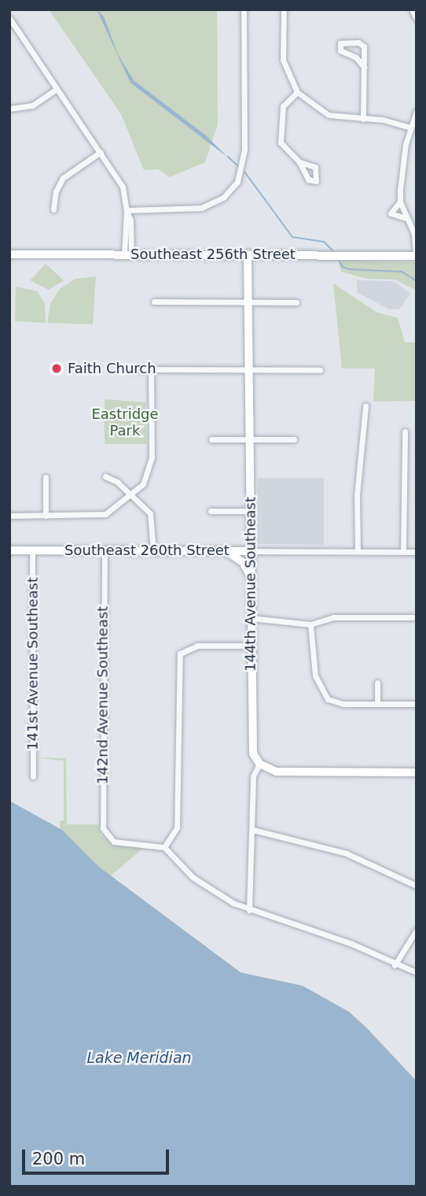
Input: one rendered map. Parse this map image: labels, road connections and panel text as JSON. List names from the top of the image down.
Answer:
{
  "streets": {
    "street": [
      "Southeast 256th Street",
      "Southeast 260th Street",
      "144th Avenue Southeast",
      "141st Avenue Southeast",
      "142nd Avenue Southeast"
    ]
  },
  "crossings": [
    ["Southeast 256th Street", "144th Avenue Southeast"],
    ["Southeast 260th Street", "144th Avenue Southeast"],
    ["Southeast 260th Street", "141st Avenue Southeast"],
    ["Southeast 260th Street", "142nd Avenue Southeast"]
  ],
  "water": ["Lake Meridian"],
  "parks": ["Eastridge Park"],
  "places": ["Faith Church"],
  "scale_bar": "200 m"
}
